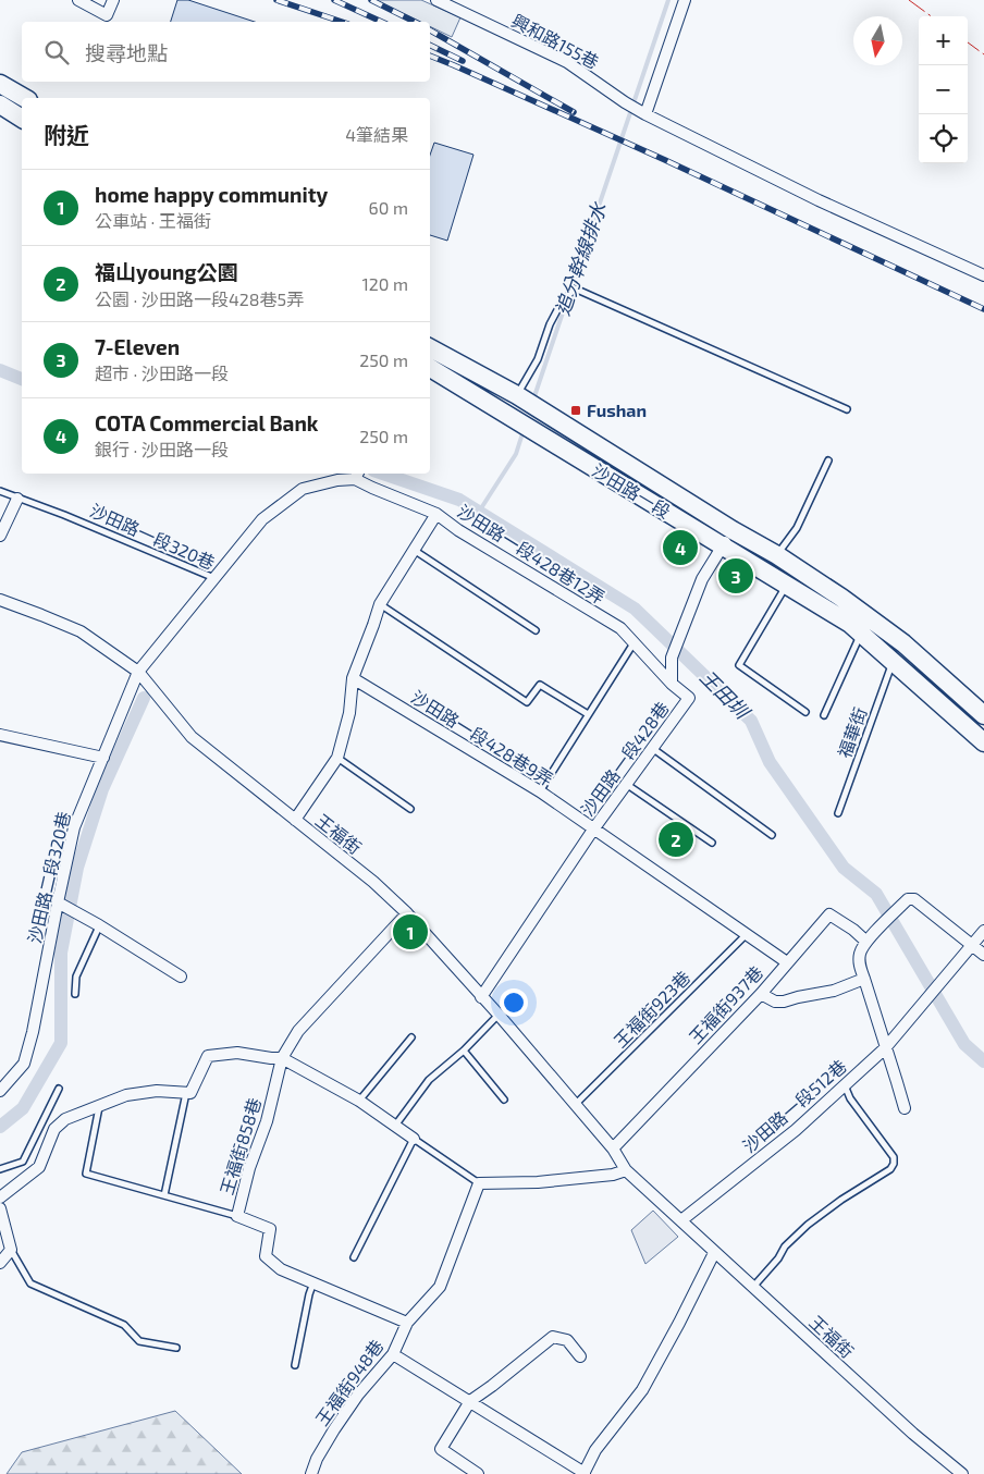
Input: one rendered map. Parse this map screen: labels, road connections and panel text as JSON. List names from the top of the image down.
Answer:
{
  "streets": {
    "main road": ["沙田路一段"],
    "street": [
      "興和路155巷",
      "沙田路一段320巷",
      "沙田路一段428巷12弄",
      "沙田路一段428巷9弄",
      "沙田路一段428巷",
      "王福街",
      "沙田路二段320巷",
      "王福街937巷",
      "沙田路一段512巷",
      "王福街858巷",
      "王福街948巷"
    ],
    "lane": ["福華街", "王福街923巷"]
  },
  "crossings": [
    ["沙田路一段", "福華街"],
    ["沙田路一段", "沙田路一段428巷"],
    ["沙田路一段320巷", "王福街"],
    ["沙田路一段320巷", "沙田路二段320巷"],
    ["沙田路一段428巷12弄", "沙田路一段428巷"],
    ["沙田路一段428巷9弄", "沙田路一段428巷"],
    ["沙田路一段428巷9弄", "王福街937巷"],
    ["沙田路一段428巷9弄", "王福街923巷"],
    ["沙田路一段428巷", "王福街"],
    ["王福街", "沙田路二段320巷"],
    ["王福街", "王福街937巷"],
    ["王福街", "王福街923巷"],
    ["王福街", "沙田路一段512巷"],
    ["王福街", "王福街858巷"],
    ["王福街858巷", "王福街948巷"]
  ],
  "water": ["追分幹線排水", "王田圳"],
  "places": {
    "transit": ["Fushan"]
  },
  "north": "bottom",
  "page": {
    "map_buttons": ["+", "−"],
    "search": "搜尋地點",
    "heading": ["附近", "4筆結果"],
    "list": [
      {
        "mark": "1",
        "name": "home happy community",
        "note": "公車站 · 王福街",
        "value": "60 m"
      },
      {
        "mark": "2",
        "name": "福山young公園",
        "note": "公園 · 沙田路一段428巷5弄",
        "value": "120 m"
      },
      {
        "mark": "3",
        "name": "7-Eleven",
        "note": "超市 · 沙田路一段",
        "value": "250 m"
      },
      {
        "mark": "4",
        "name": "COTA Commercial Bank",
        "note": "銀行 · 沙田路一段",
        "value": "250 m"
      }
    ],
    "pins": [
      "4",
      "3",
      "2",
      "1"
    ]
  }
}
